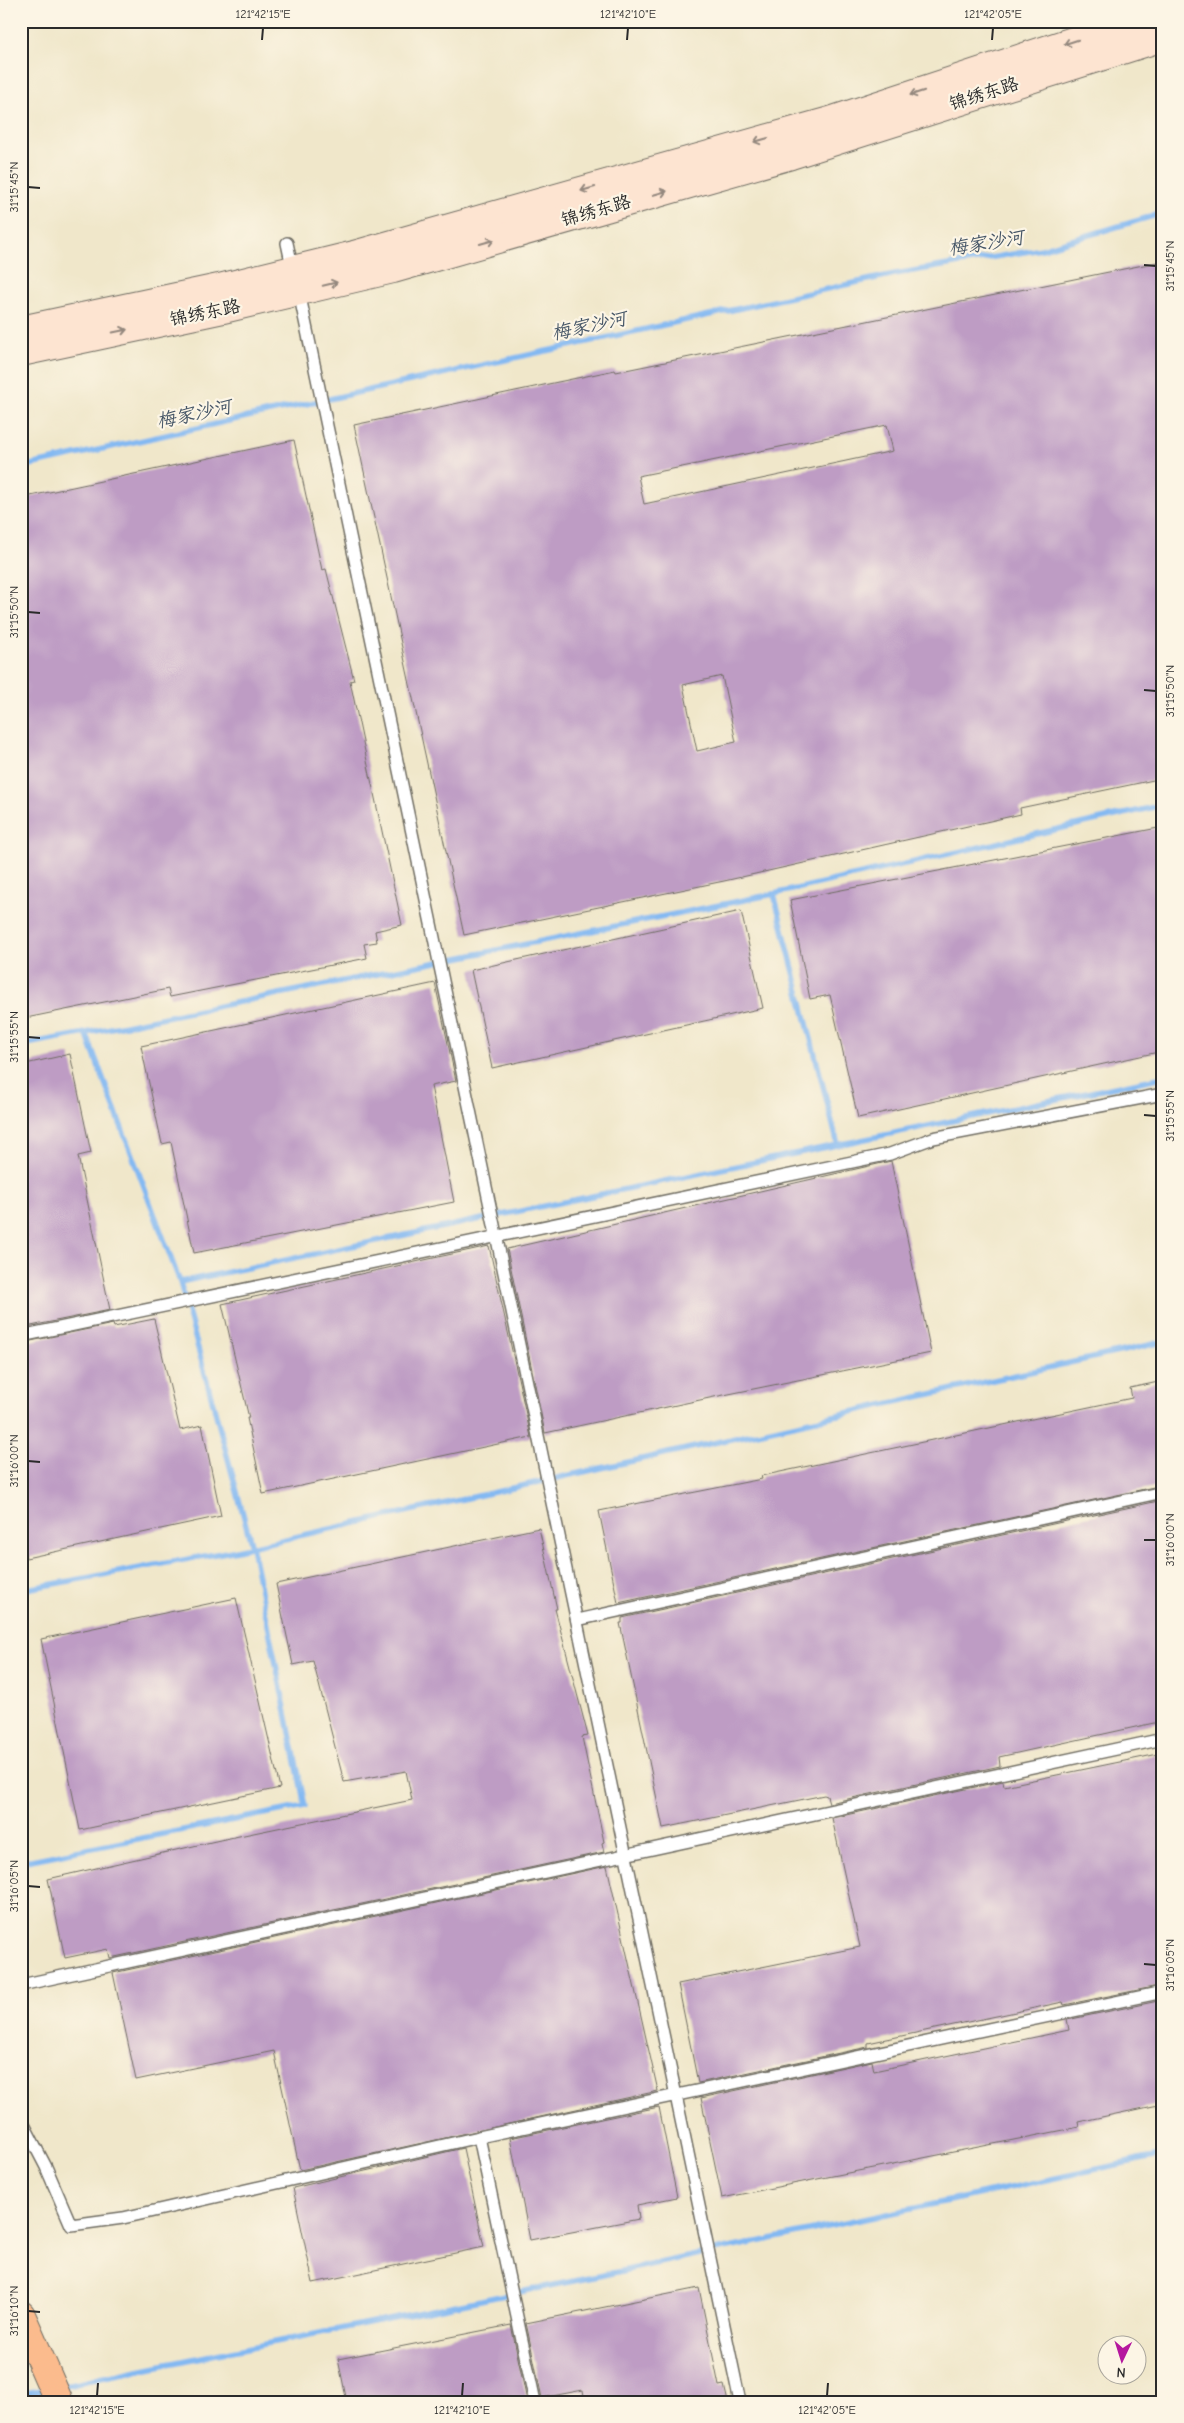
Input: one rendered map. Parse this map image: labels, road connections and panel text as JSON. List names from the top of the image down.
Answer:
{
  "streets": {
    "main road": ["锦绣东路"]
  },
  "water": ["梅家沙河"],
  "north": "bottom",
  "coordinates": [
    "121°42'15\"E",
    "121°42'10\"E",
    "121°42'05\"E",
    "31°15'45\"N",
    "31°15'50\"N",
    "31°15'55\"N",
    "31°16'00\"N",
    "31°16'05\"N",
    "31°16'10\"N"
  ]
}
